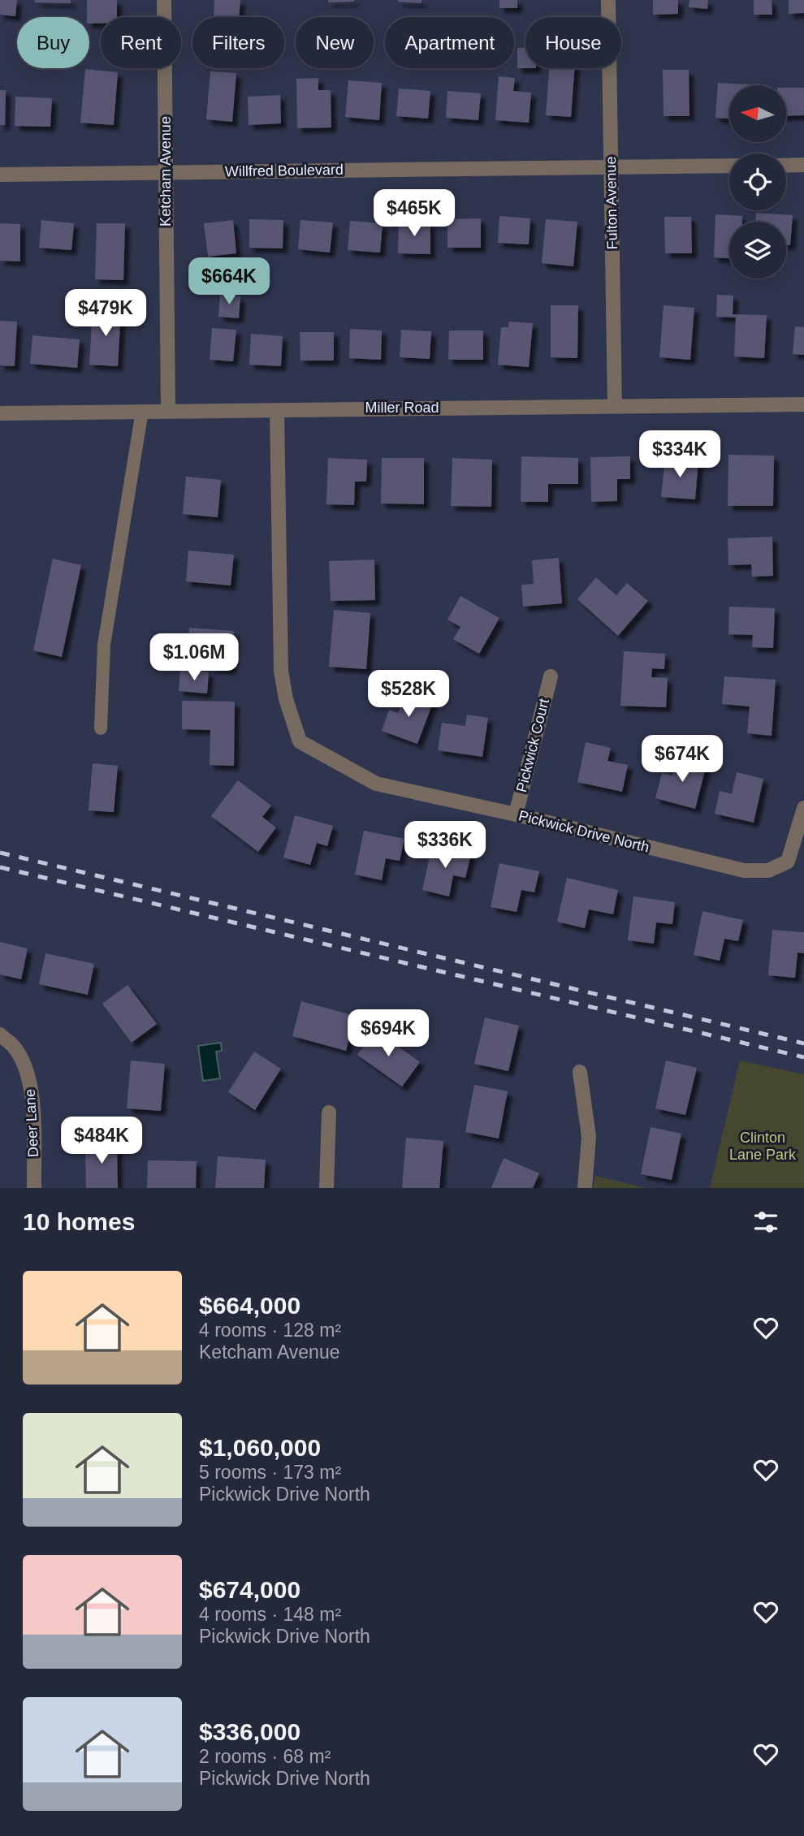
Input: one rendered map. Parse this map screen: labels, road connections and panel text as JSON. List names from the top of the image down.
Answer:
{
  "streets": {
    "street": [
      "Willfred Boulevard",
      "Ketcham Avenue",
      "Fulton Avenue",
      "Miller Road",
      "Pickwick Court",
      "Pickwick Drive North",
      "Deer Lane"
    ]
  },
  "crossings": [
    ["Willfred Boulevard", "Ketcham Avenue"],
    ["Willfred Boulevard", "Fulton Avenue"],
    ["Ketcham Avenue", "Miller Road"],
    ["Fulton Avenue", "Miller Road"],
    ["Miller Road", "Pickwick Drive North"],
    ["Pickwick Court", "Pickwick Drive North"]
  ],
  "parks": ["Clinton Lane Park"],
  "north": "left",
  "page": {
    "chip": [
      "Buy",
      "Rent",
      "Filters",
      "New",
      "Apartment",
      "House"
    ],
    "price": [
      "$465K",
      "$664K",
      "$479K",
      "$334K",
      "$1.06M",
      "$528K",
      "$674K",
      "$336K",
      "$694K",
      "$484K"
    ],
    "heading": "10 homes",
    "list": [
      {
        "name": "$664,000",
        "note": "4 rooms · 128 m² · Ketcham Avenue"
      },
      {
        "name": "$1,060,000",
        "note": "5 rooms · 173 m² · Pickwick Drive North"
      },
      {
        "name": "$674,000",
        "note": "4 rooms · 148 m² · Pickwick Drive North"
      },
      {
        "name": "$336,000",
        "note": "2 rooms · 68 m² · Pickwick Drive North"
      }
    ]
  }
}
